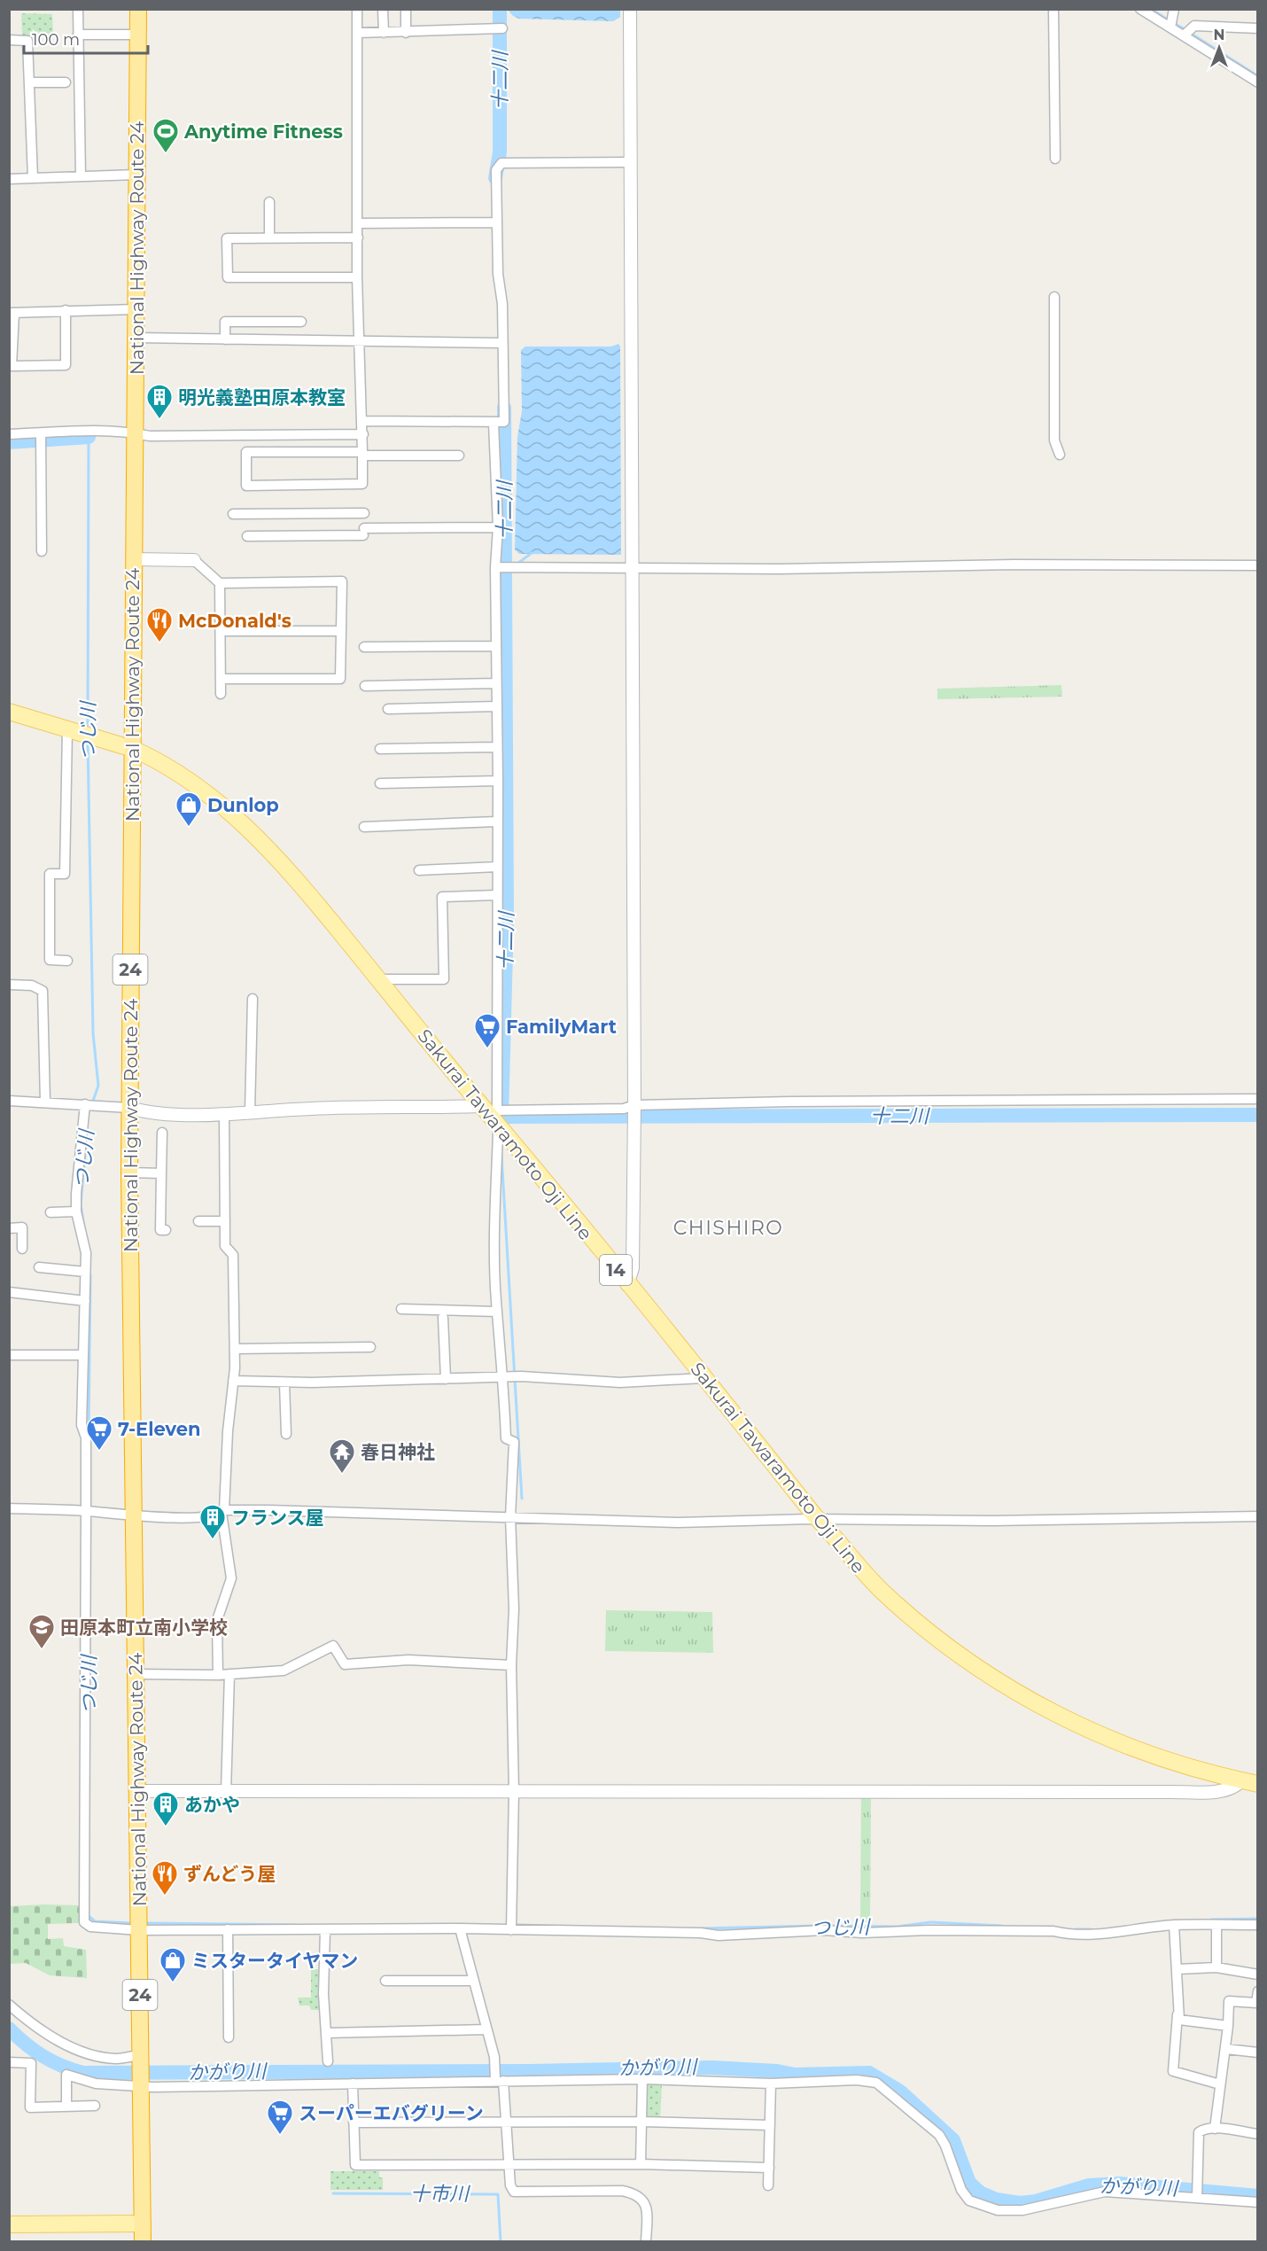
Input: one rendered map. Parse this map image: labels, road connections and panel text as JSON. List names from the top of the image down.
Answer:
{
  "streets": {
    "highway": ["National Highway Route 24", "24"],
    "main road": ["Sakurai Tawaramoto Oji Line", "14"]
  },
  "crossings": [
    ["National Highway Route 24", "Sakurai Tawaramoto Oji Line"]
  ],
  "districts": ["CHISHIRO"],
  "water": [
    "十二川",
    "つじ川",
    "かがり川",
    "十市川"
  ],
  "places": {
    "sports": ["Anytime Fitness"],
    "building": ["明光義塾田原本教室", "フランス屋", "あかや"],
    "restaurant": ["McDonald's", "ずんどう屋"],
    "shop": ["Dunlop", "ミスタータイヤマン"],
    "supermarket": ["FamilyMart", "7-Eleven", "スーパーエバグリーン"],
    "temple": ["春日神社"],
    "school or university": ["田原本町立南小学校"]
  },
  "scale_bar": "100 m",
  "north": "top"
}
